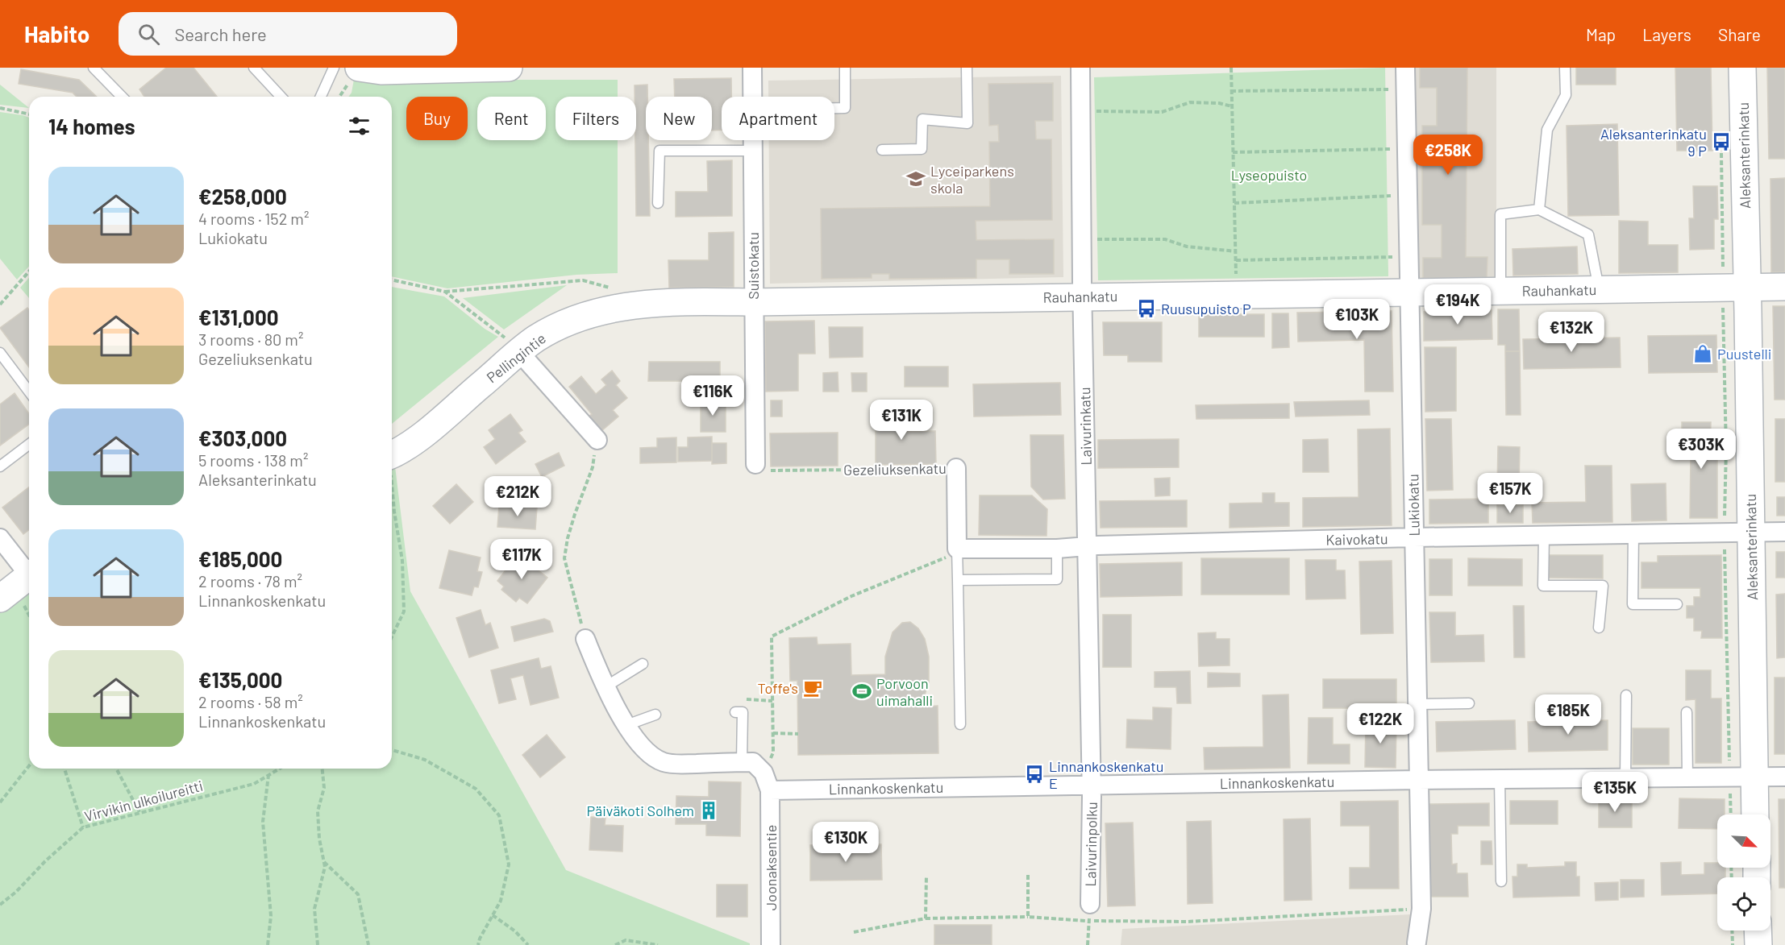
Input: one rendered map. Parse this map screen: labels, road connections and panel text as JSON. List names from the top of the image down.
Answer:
{
  "streets": {
    "street": [
      "Aleksanterinkatu",
      "Suistokatu",
      "Rauhankatu",
      "Pellingintie",
      "Laivurinkatu",
      "Gezeliuksenkatu",
      "Lukiokatu",
      "Kaivokatu",
      "Linnankoskenkatu",
      "Laivurinpolku",
      "Joonaksentie"
    ],
    "path": ["Virvikin ulkoilureitti"]
  },
  "crossings": [
    ["Aleksanterinkatu", "Rauhankatu"],
    ["Aleksanterinkatu", "Kaivokatu"],
    ["Aleksanterinkatu", "Linnankoskenkatu"],
    ["Suistokatu", "Rauhankatu"],
    ["Suistokatu", "Pellingintie"],
    ["Suistokatu", "Gezeliuksenkatu"],
    ["Rauhankatu", "Pellingintie"],
    ["Rauhankatu", "Laivurinkatu"],
    ["Rauhankatu", "Lukiokatu"],
    ["Laivurinkatu", "Kaivokatu"],
    ["Laivurinkatu", "Linnankoskenkatu"],
    ["Laivurinkatu", "Laivurinpolku"],
    ["Gezeliuksenkatu", "Kaivokatu"],
    ["Lukiokatu", "Kaivokatu"],
    ["Lukiokatu", "Linnankoskenkatu"],
    ["Linnankoskenkatu", "Laivurinpolku"],
    ["Linnankoskenkatu", "Joonaksentie"]
  ],
  "parks": ["Lyseopuisto"],
  "places": {
    "bus stop": ["Aleksanterinkatu 9 P", "Ruusupuisto P", "Linnankoskenkatu E"],
    "school or university": ["Lyceiparkens skola"],
    "shop": ["Puustelli"],
    "cafe": ["Toffe's"],
    "sports": ["Porvoon uimahalli"],
    "building": ["Päiväkoti Solhem"]
  },
  "north": "bottom right",
  "page": {
    "header": "Habito",
    "search": "Search here",
    "nav": ["Map", "Layers", "Share"],
    "chip": [
      "Buy",
      "Rent",
      "Filters",
      "New",
      "Apartment"
    ],
    "heading": "14 homes",
    "price": [
      "€258K",
      "€194K",
      "€103K",
      "€132K",
      "€116K",
      "€131K",
      "€303K",
      "€157K",
      "€212K",
      "€117K",
      "€185K",
      "€122K",
      "€135K",
      "€130K"
    ],
    "list": [
      {
        "name": "€258,000",
        "note": "4 rooms · 152 m² · Lukiokatu"
      },
      {
        "name": "€131,000",
        "note": "3 rooms · 80 m² · Gezeliuksenkatu"
      },
      {
        "name": "€303,000",
        "note": "5 rooms · 138 m² · Aleksanterinkatu"
      },
      {
        "name": "€185,000",
        "note": "2 rooms · 78 m² · Linnankoskenkatu"
      },
      {
        "name": "€135,000",
        "note": "2 rooms · 58 m² · Linnankoskenkatu"
      }
    ]
  }
}
